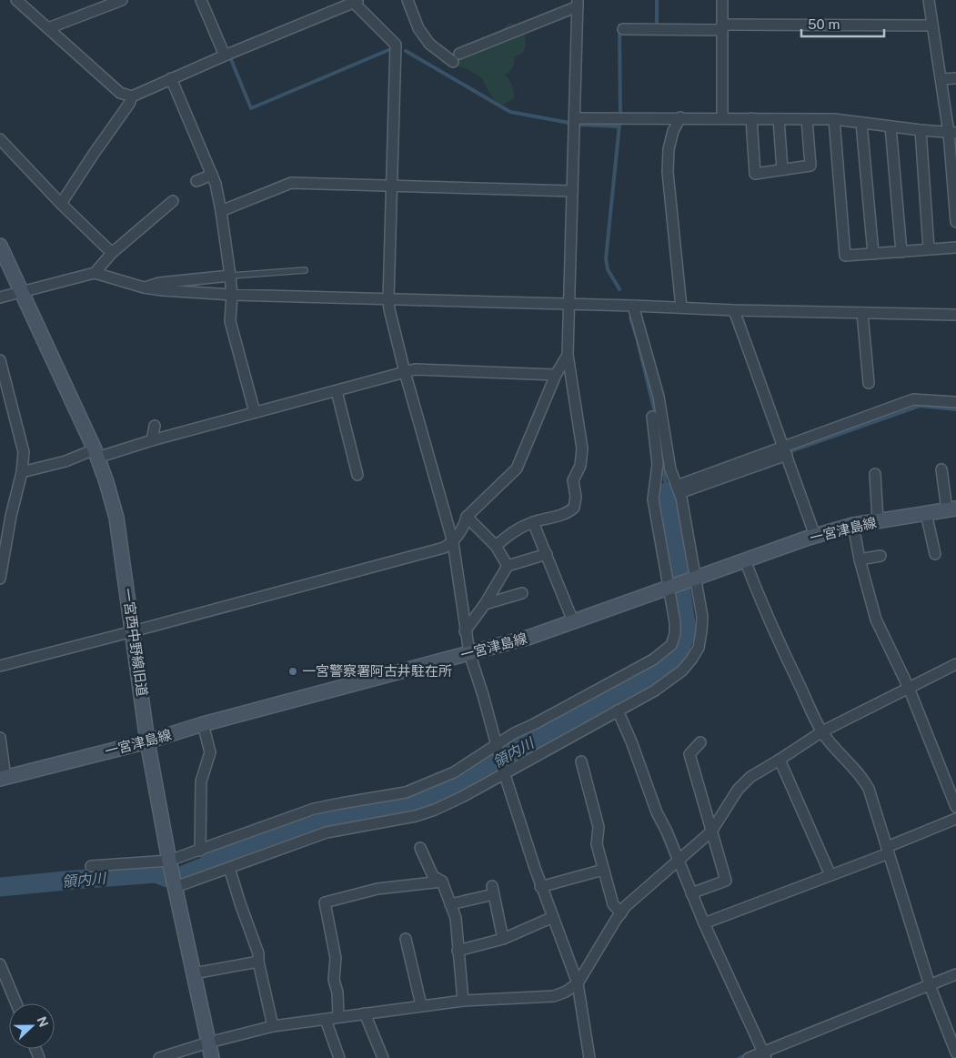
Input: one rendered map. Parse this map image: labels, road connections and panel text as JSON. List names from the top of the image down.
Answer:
{
  "streets": {
    "main road": ["一宮津島線", "一宮西中野線旧道"]
  },
  "crossings": [
    ["一宮津島線", "一宮西中野線旧道"]
  ],
  "water": ["領内川"],
  "places": ["一宮警察署阿古井駐在所"],
  "scale_bar": "50 m",
  "north": "right"
}
